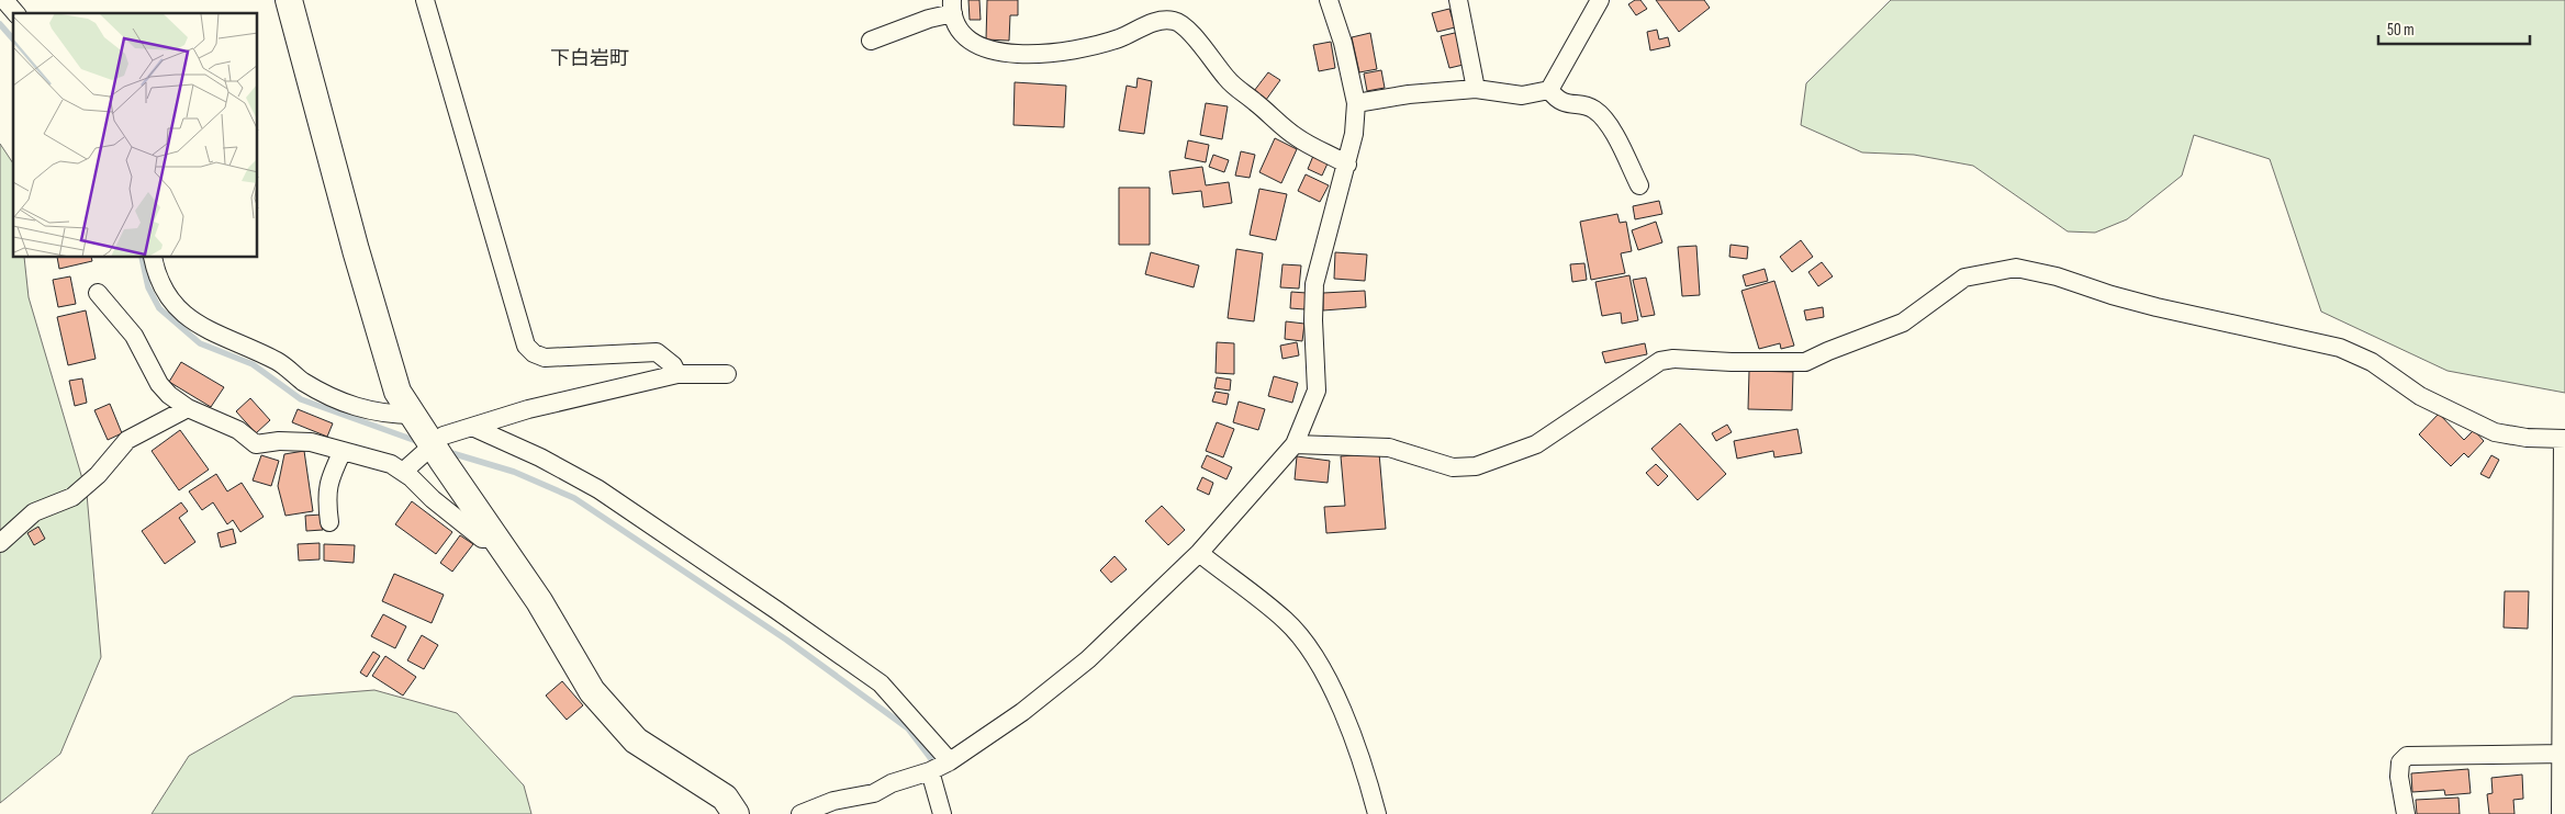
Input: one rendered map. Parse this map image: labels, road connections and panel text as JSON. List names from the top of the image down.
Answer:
{
  "districts": ["下白岩町"],
  "scale_bar": "50 m"
}
